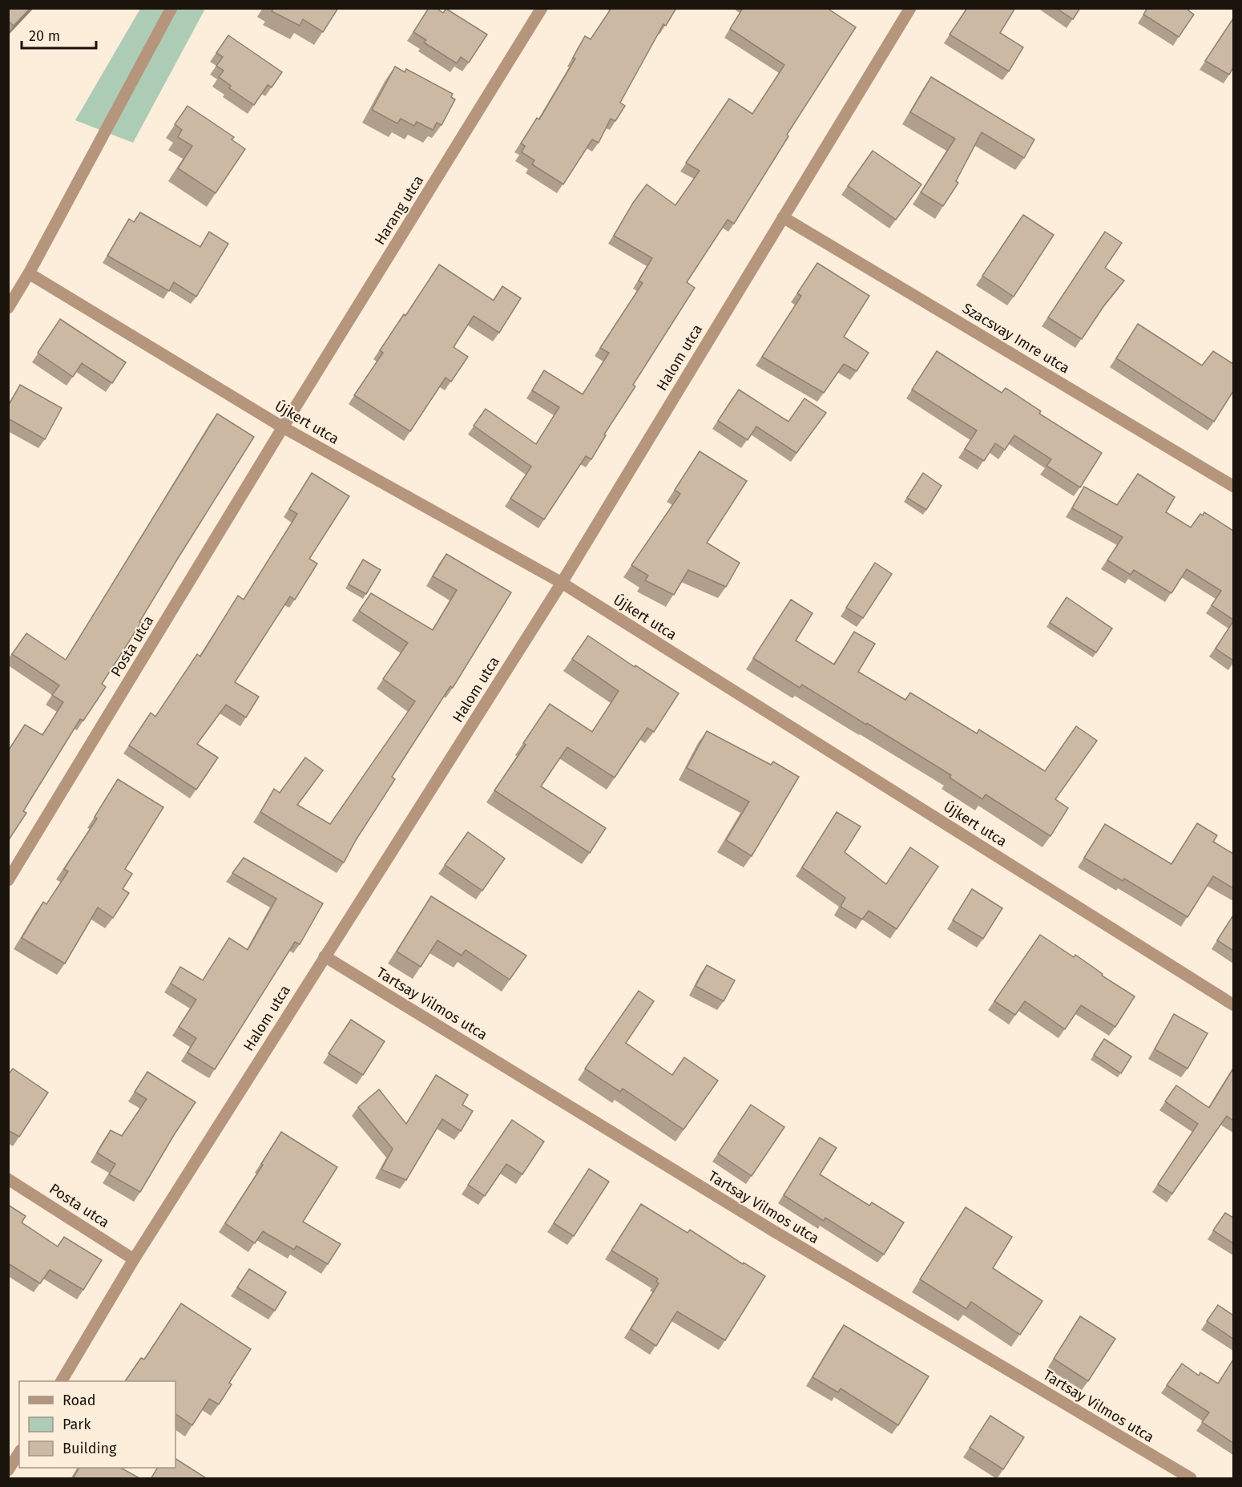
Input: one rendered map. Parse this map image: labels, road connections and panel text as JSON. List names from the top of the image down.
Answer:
{
  "streets": {
    "street": [
      "Harang utca",
      "Szacsvay Imre utca",
      "Halom utca",
      "Újkert utca",
      "Posta utca",
      "Tartsay Vilmos utca"
    ]
  },
  "crossings": [
    ["Harang utca", "Újkert utca"],
    ["Harang utca", "Posta utca"],
    ["Szacsvay Imre utca", "Halom utca"],
    ["Halom utca", "Újkert utca"],
    ["Halom utca", "Posta utca"],
    ["Halom utca", "Tartsay Vilmos utca"],
    ["Újkert utca", "Posta utca"]
  ],
  "legend": ["Road", "Park", "Building"],
  "scale_bar": "20 m"
}
